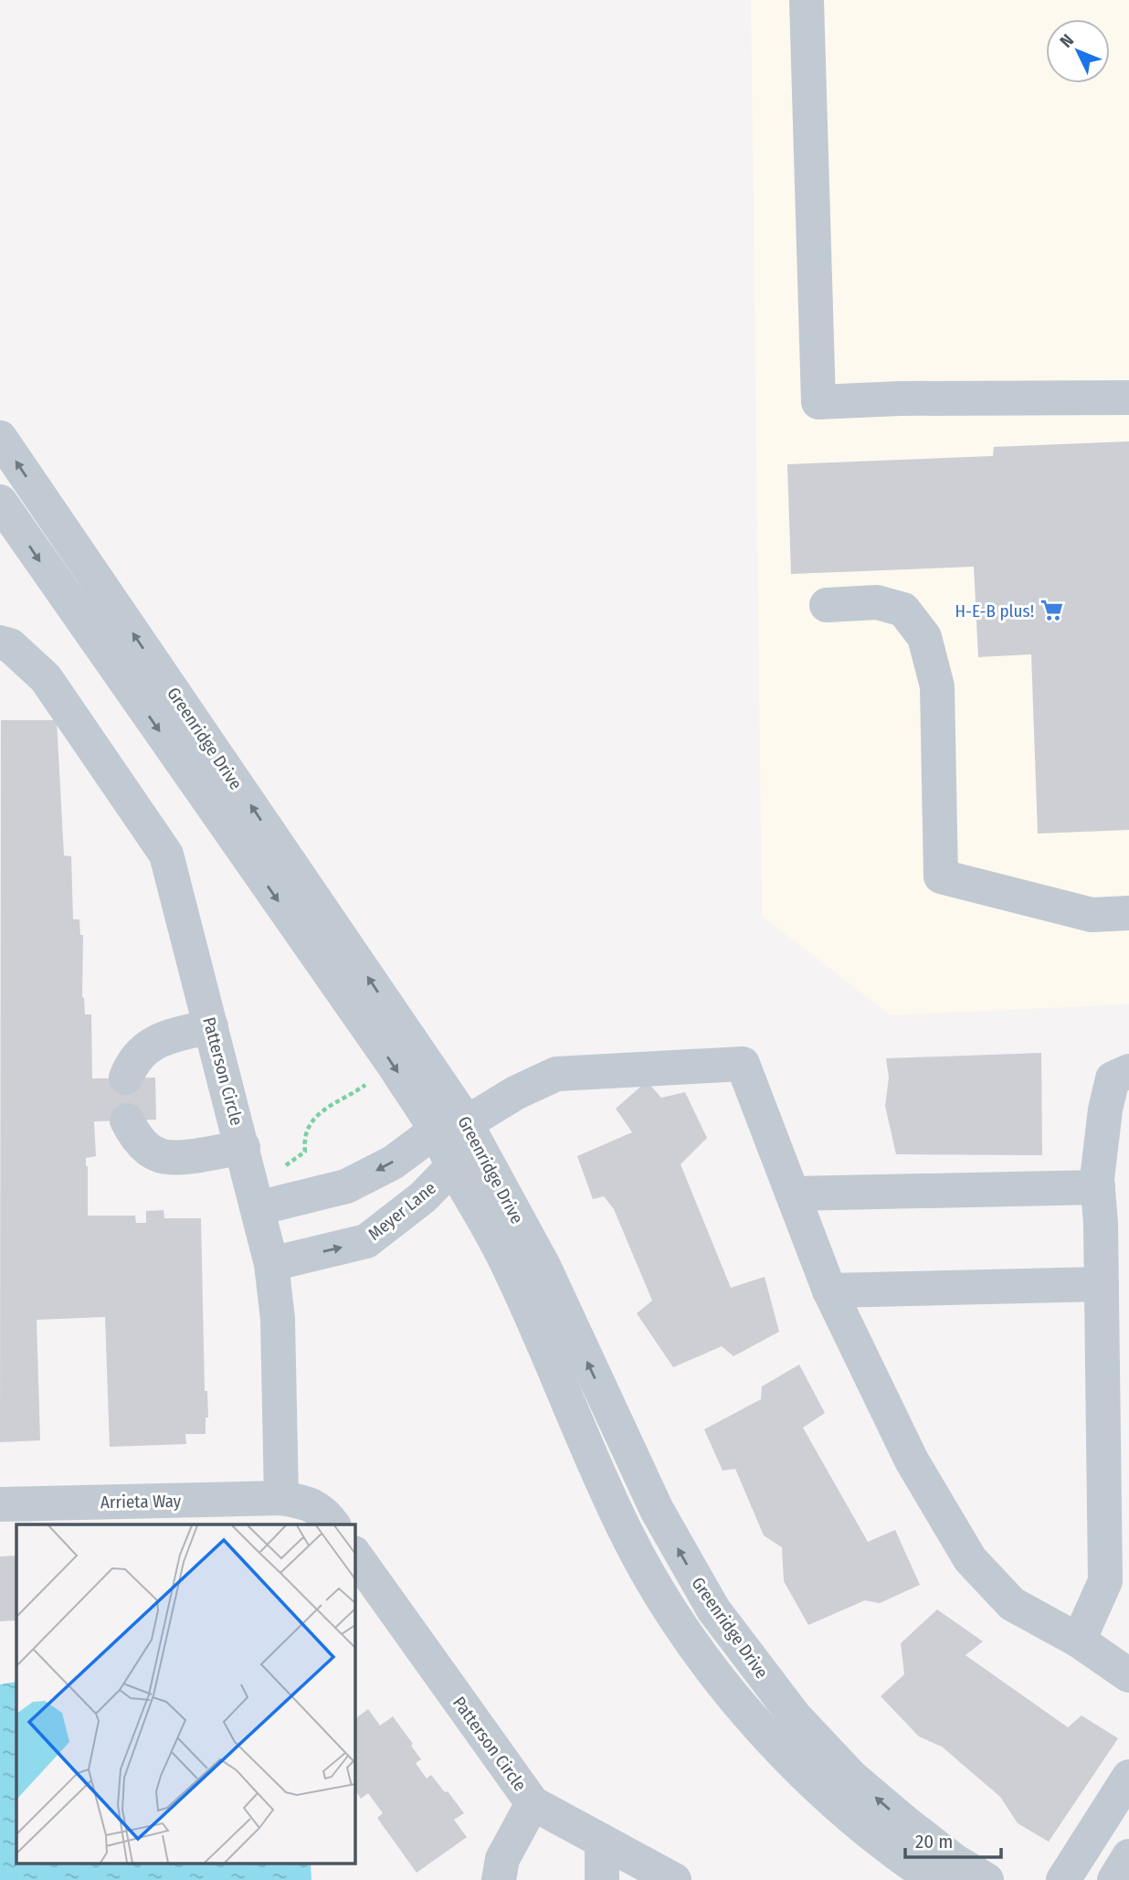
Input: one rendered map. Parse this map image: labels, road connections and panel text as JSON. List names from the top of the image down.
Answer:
{
  "streets": {
    "street": [
      "Greenridge Drive",
      "Patterson Circle",
      "Meyer Lane",
      "Arrieta Way"
    ]
  },
  "crossings": [
    ["Greenridge Drive", "Meyer Lane"],
    ["Patterson Circle", "Meyer Lane"],
    ["Patterson Circle", "Arrieta Way"]
  ],
  "places": {
    "supermarket": ["H-E-B plus!"]
  },
  "scale_bar": "20 m",
  "north": "top left"
}
